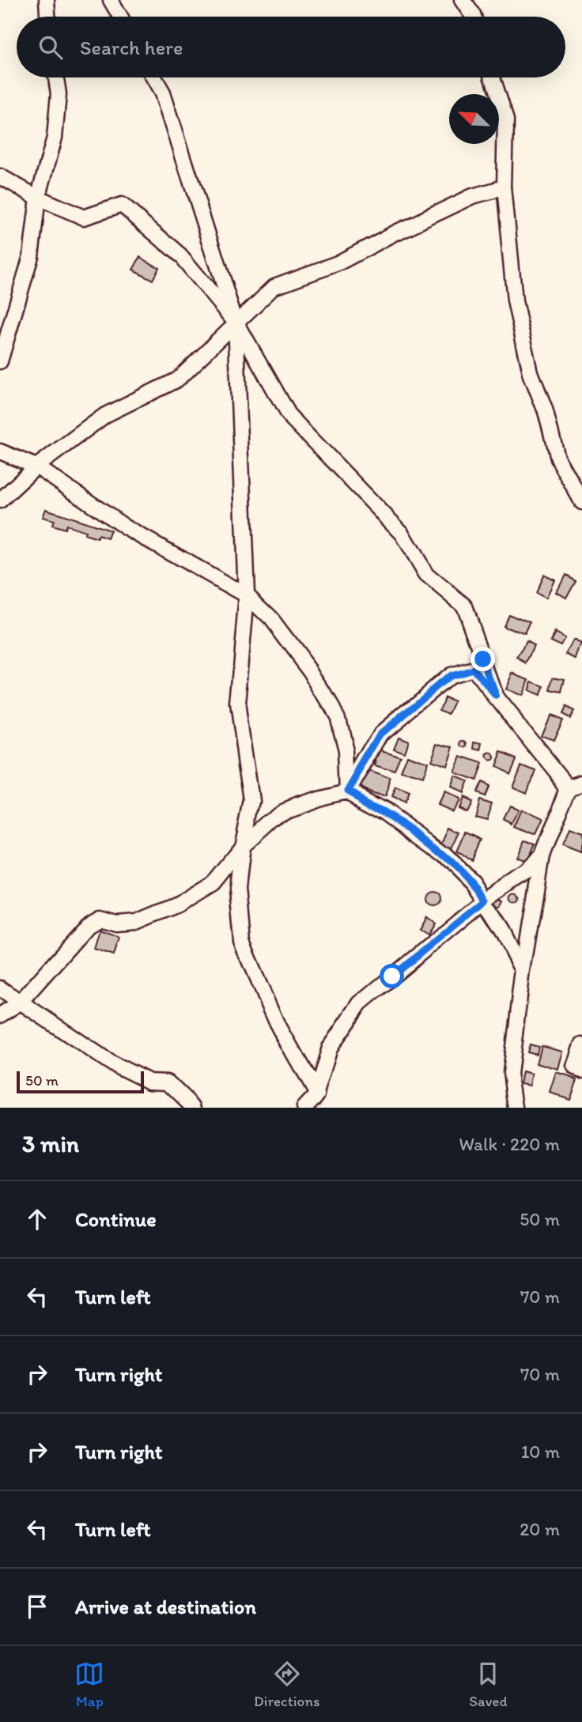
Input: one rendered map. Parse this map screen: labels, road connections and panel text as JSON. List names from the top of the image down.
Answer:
{
  "scale_bar": "50 m",
  "north": "top left",
  "page": {
    "search": "Search here",
    "scale": "50 m",
    "heading": ["3 min", "Walk · 220 m"],
    "list": [
      ["Continue", "50 m"],
      ["Turn left", "70 m"],
      ["Turn right", "70 m"],
      ["Turn right", "10 m"],
      ["Turn left", "20 m"],
      "Arrive at destination"
    ],
    "nav": ["Map", "Directions", "Saved"]
  }
}
